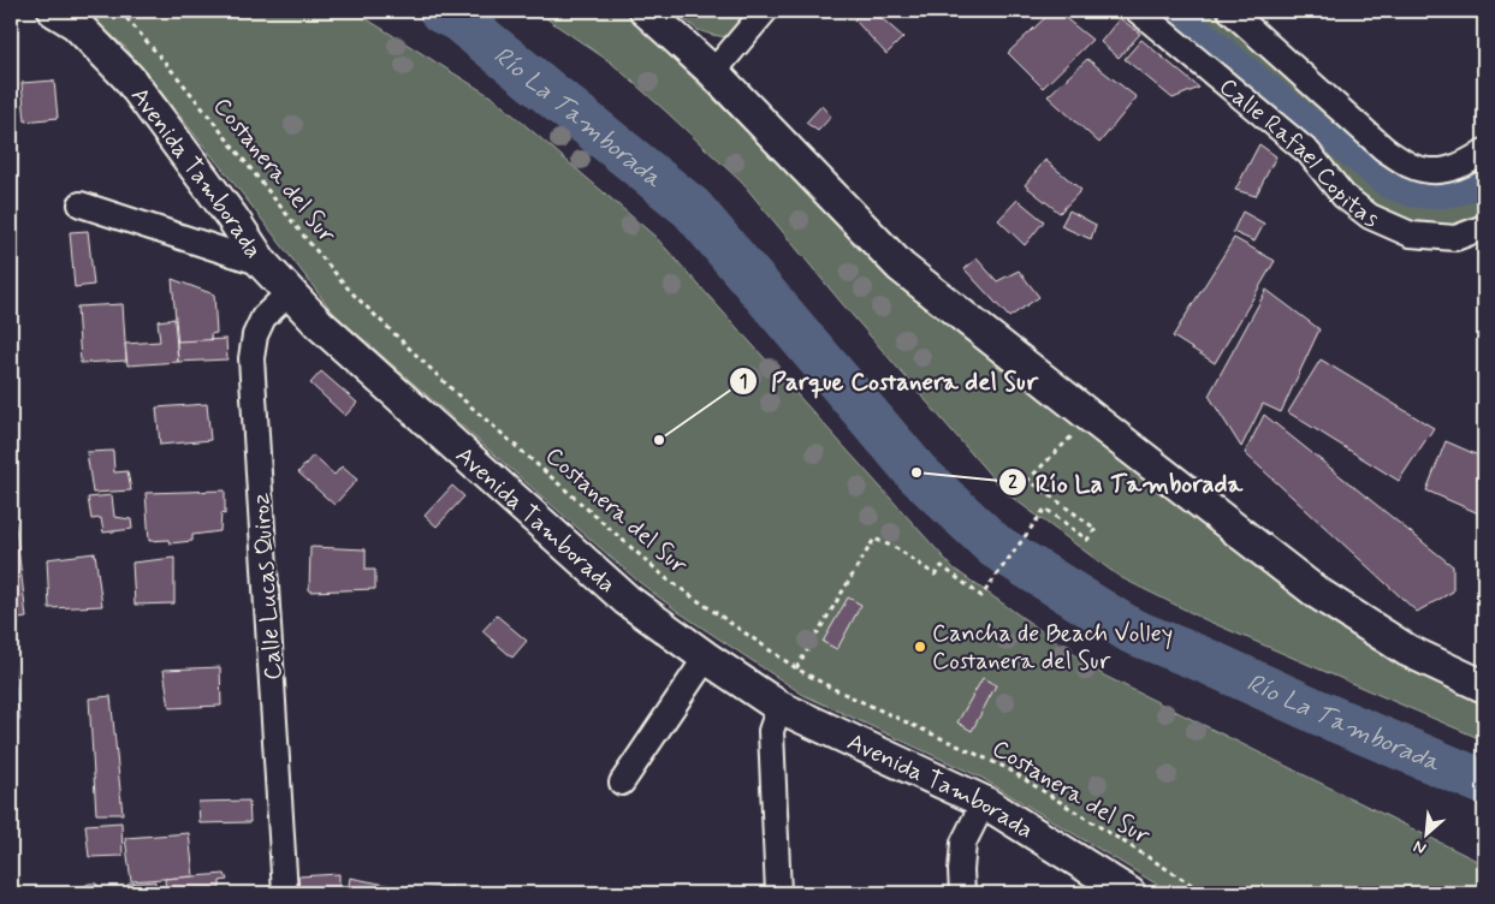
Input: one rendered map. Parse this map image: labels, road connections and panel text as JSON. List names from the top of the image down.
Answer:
{
  "streets": {
    "main road": ["Avenida Tamborada"],
    "street": ["Calle Rafael Copitas", "Calle Lucas Quiroz"],
    "path": ["Costanera del Sur"]
  },
  "crossings": [
    ["Avenida Tamborada", "Calle Lucas Quiroz"]
  ],
  "water": ["Río La Tamborada"],
  "places": ["Parque Costanera del Sur", "Río La Tamborada", "Cancha de Beach Volley Costanera del Sur"],
  "north": "bottom left"
}
